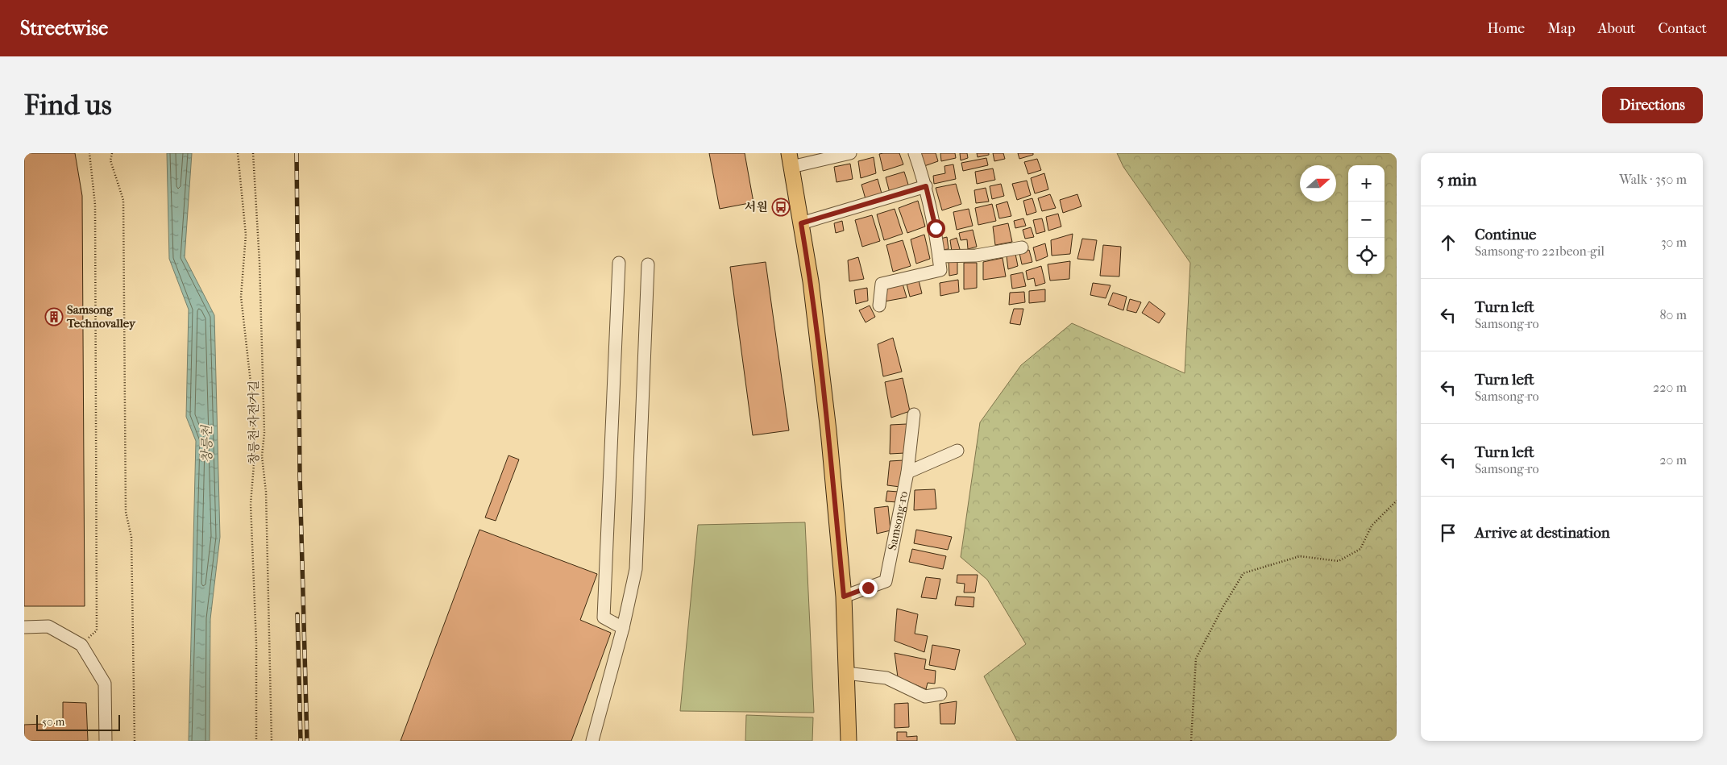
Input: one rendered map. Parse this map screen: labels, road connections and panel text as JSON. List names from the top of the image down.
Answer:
{
  "streets": {
    "street": ["Samsong-ro"],
    "path": ["창릉천 자전거길"]
  },
  "water": ["창릉천"],
  "places": {
    "bus stop": ["서원"],
    "building": ["Samsong Technovalley"]
  },
  "scale_bar": "50 m",
  "north": "right",
  "page": {
    "header": "Streetwise",
    "nav": [
      "Home",
      "Map",
      "About",
      "Contact"
    ],
    "buttons": "Directions",
    "title": "Find us",
    "heading": ["5 min", "Walk · 350 m"],
    "map_buttons": ["+", "−"],
    "list": [
      ["Continue", "Samsong-ro 221beon-gil", "30 m"],
      ["Turn left", "Samsong-ro", "80 m"],
      ["Turn left", "Samsong-ro", "220 m"],
      ["Turn left", "Samsong-ro", "20 m"],
      "Arrive at destination"
    ],
    "scale": "50 m"
  }
}
